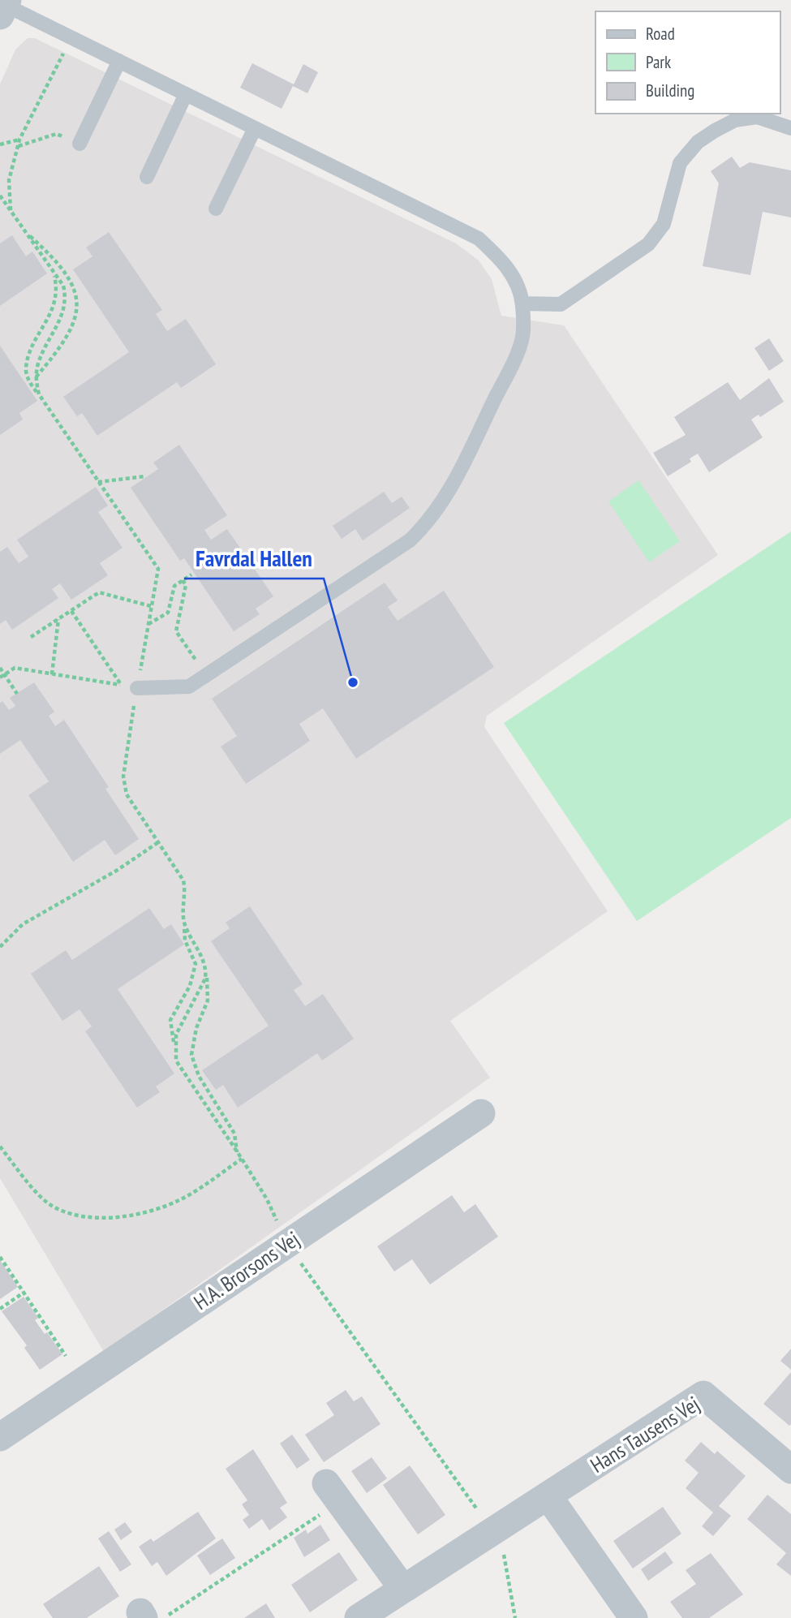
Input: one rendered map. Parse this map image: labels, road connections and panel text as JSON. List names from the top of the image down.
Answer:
{
  "streets": {
    "street": ["H.A. Brorsons Vej", "Hans Tausens Vej"]
  },
  "places": ["Favrdal Hallen"],
  "legend": ["Road", "Park", "Building"]
}
